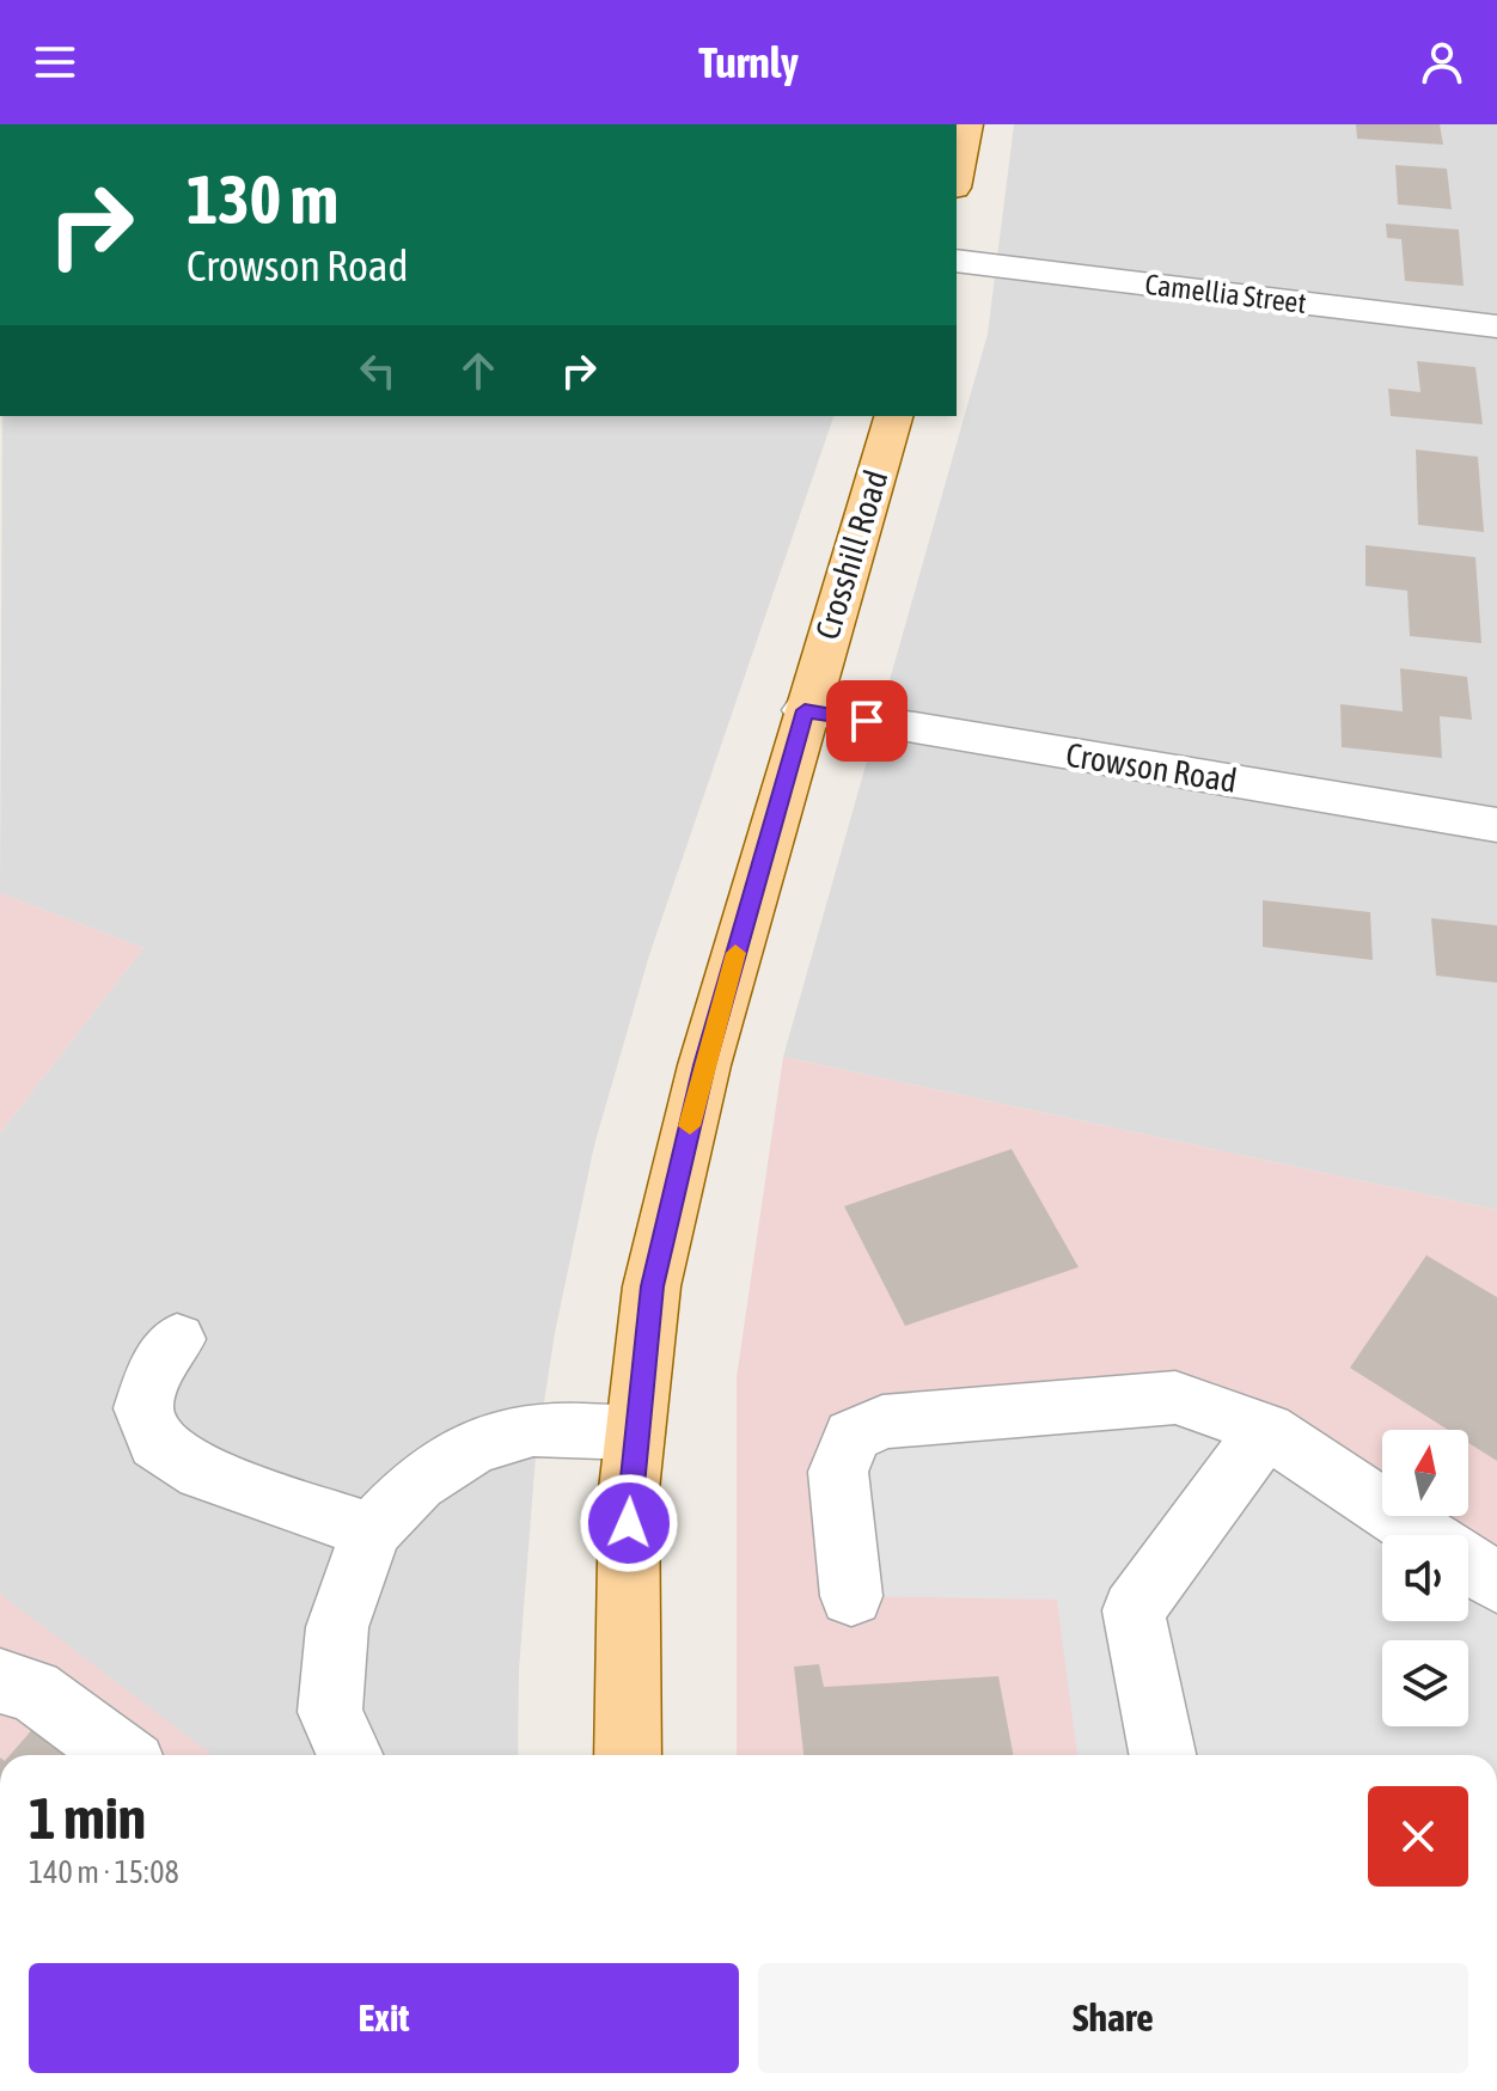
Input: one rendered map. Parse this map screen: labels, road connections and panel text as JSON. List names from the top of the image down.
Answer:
{
  "streets": {
    "main road": ["Crosshill Road"],
    "street": ["Camellia Street", "Crowson Road"]
  },
  "crossings": [
    ["Crosshill Road", "Crowson Road"]
  ],
  "north": "top",
  "page": {
    "header": "Turnly",
    "turn": ["130 m", "Crowson Road"],
    "heading": ["1 min", "140 m · 15:08"],
    "buttons": ["Exit", "Share"]
  }
}
